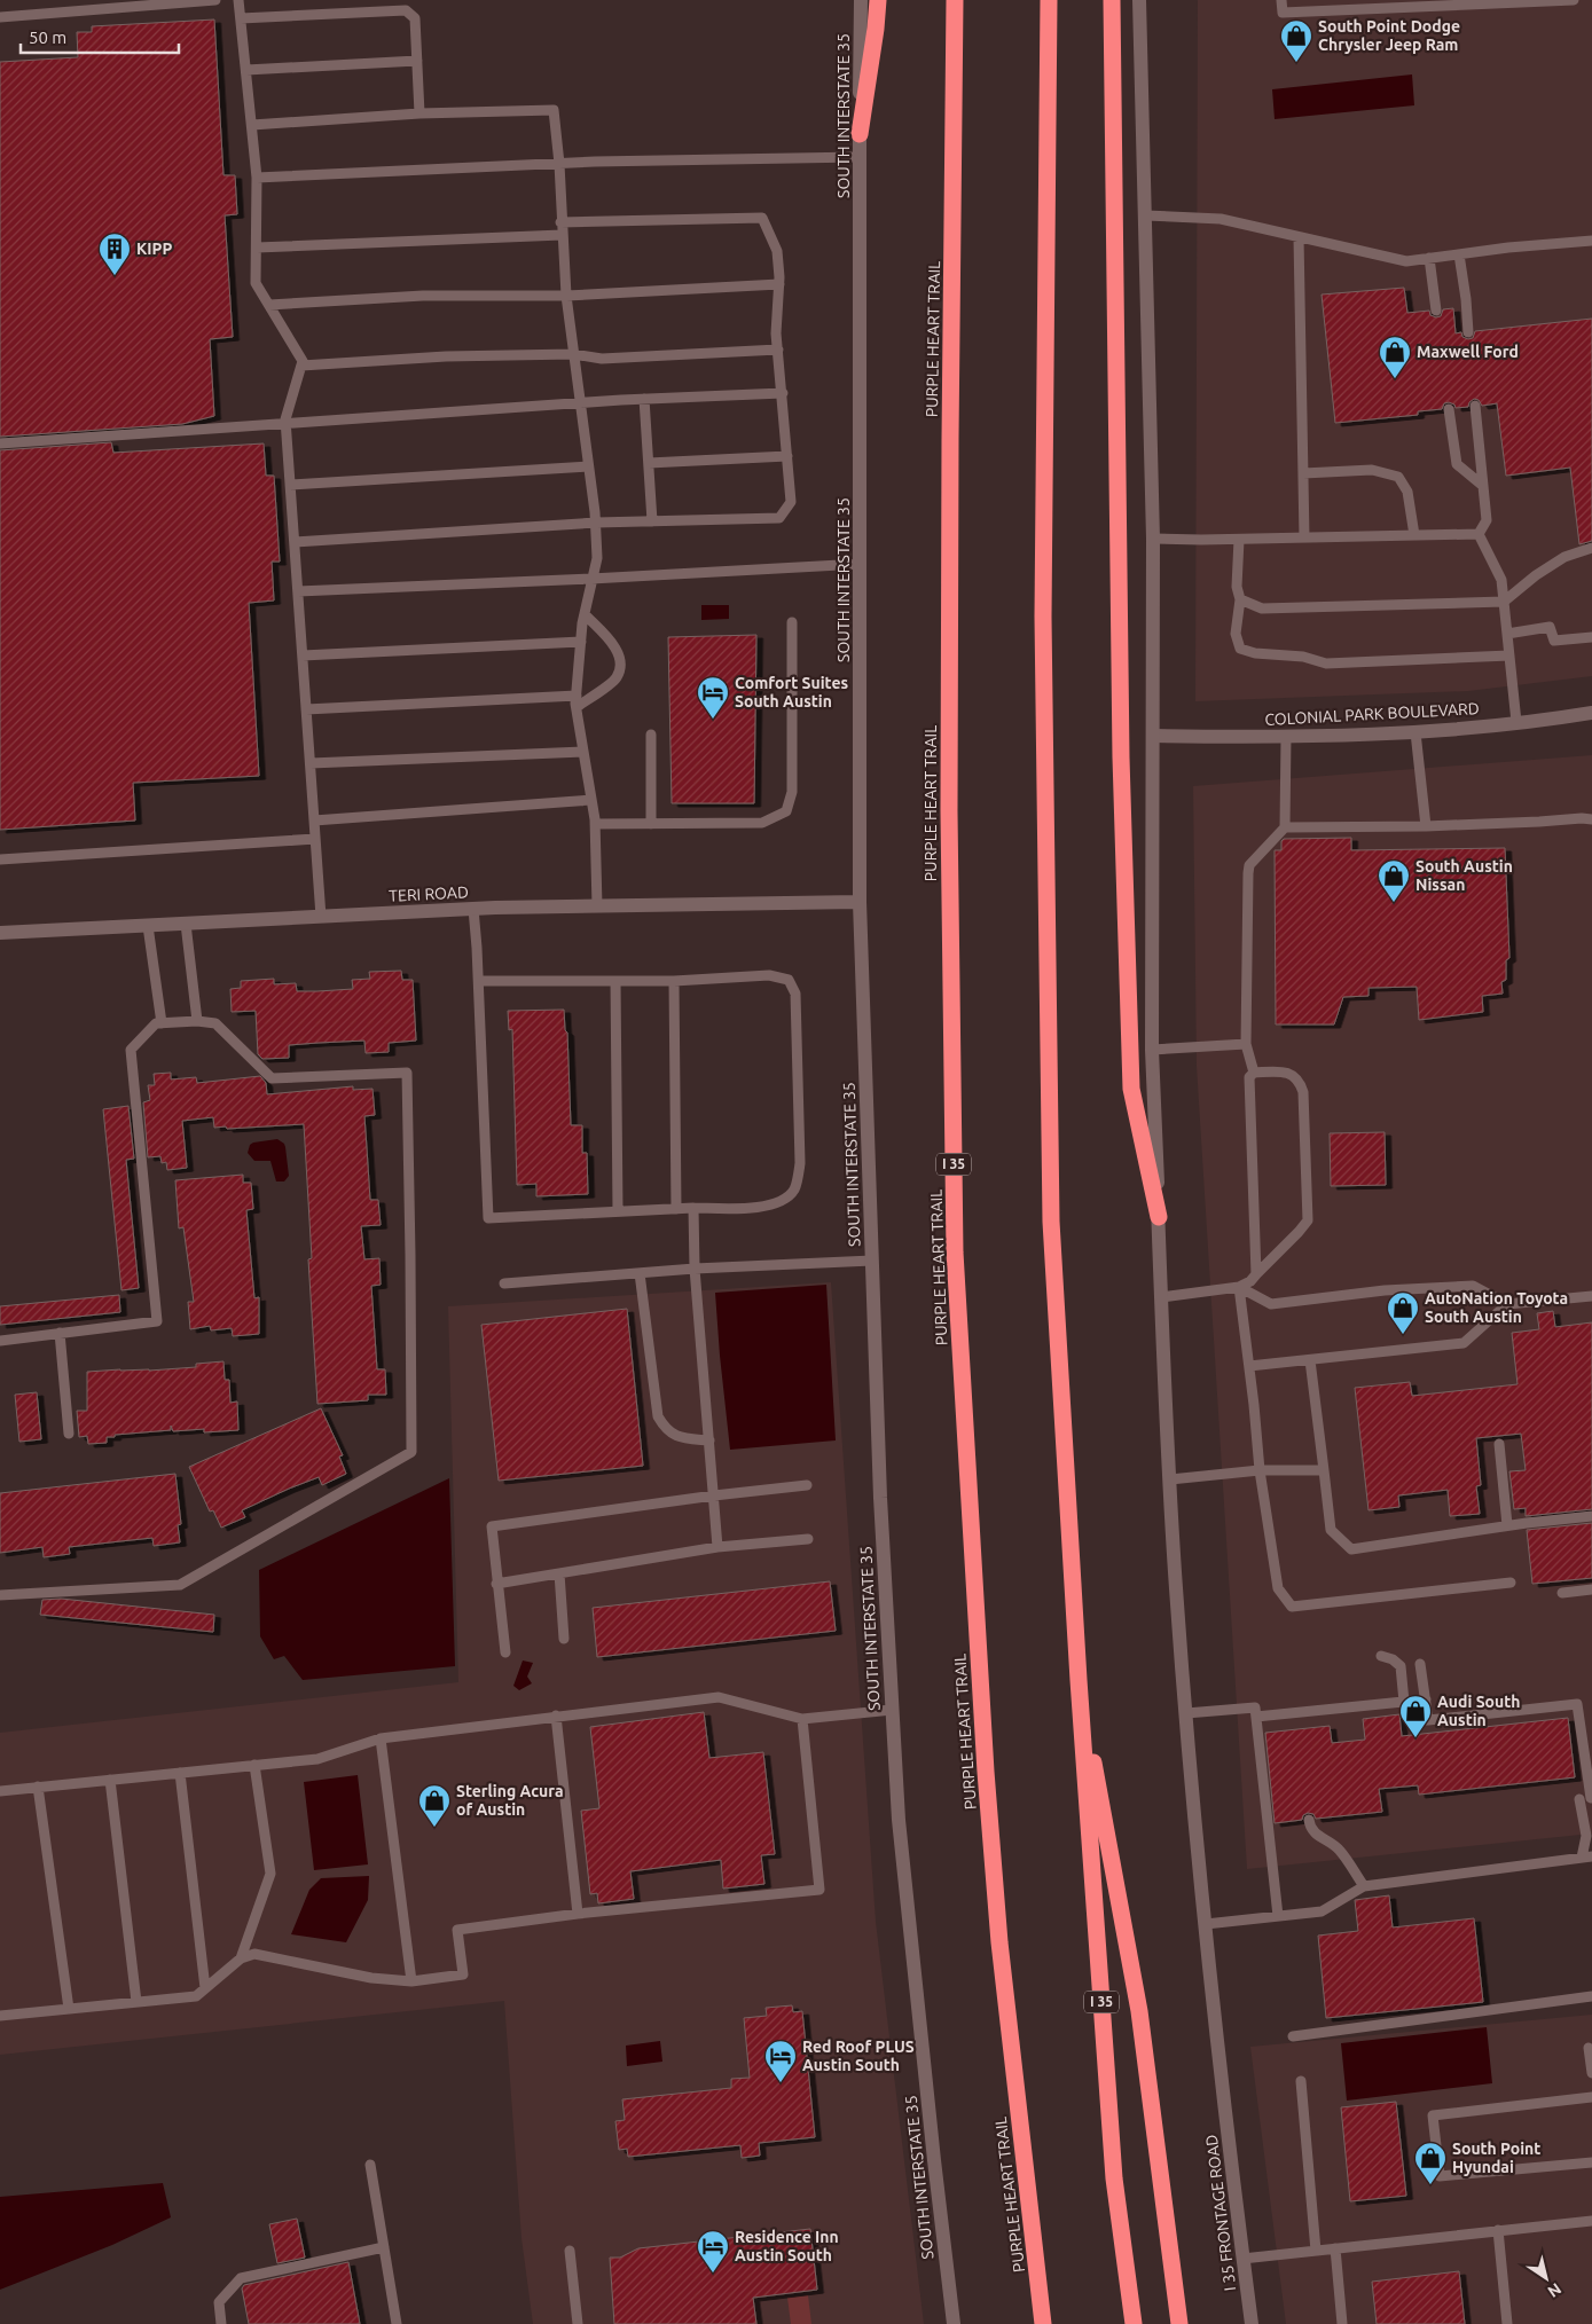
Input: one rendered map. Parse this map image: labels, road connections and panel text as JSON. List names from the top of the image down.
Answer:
{
  "streets": {
    "highway": ["PURPLE HEART TRAIL", "I 35"],
    "main road": [
      "SOUTH INTERSTATE 35",
      "COLONIAL PARK BOULEVARD",
      "TERI ROAD",
      "I 35 FRONTAGE ROAD"
    ]
  },
  "crossings": [
    ["SOUTH INTERSTATE 35", "TERI ROAD"]
  ],
  "places": {
    "shop": [
      "South Point Dodge Chrysler Jeep Ram",
      "Maxwell Ford",
      "South Austin Nissan",
      "AutoNation Toyota South Austin",
      "Audi South Austin",
      "Sterling Acura of Austin",
      "South Point Hyundai"
    ],
    "building": ["KIPP"],
    "hotel": ["Comfort Suites South Austin", "Red Roof PLUS Austin South", "Residence Inn Austin South"]
  },
  "scale_bar": "50 m",
  "north": "bottom right"
}
